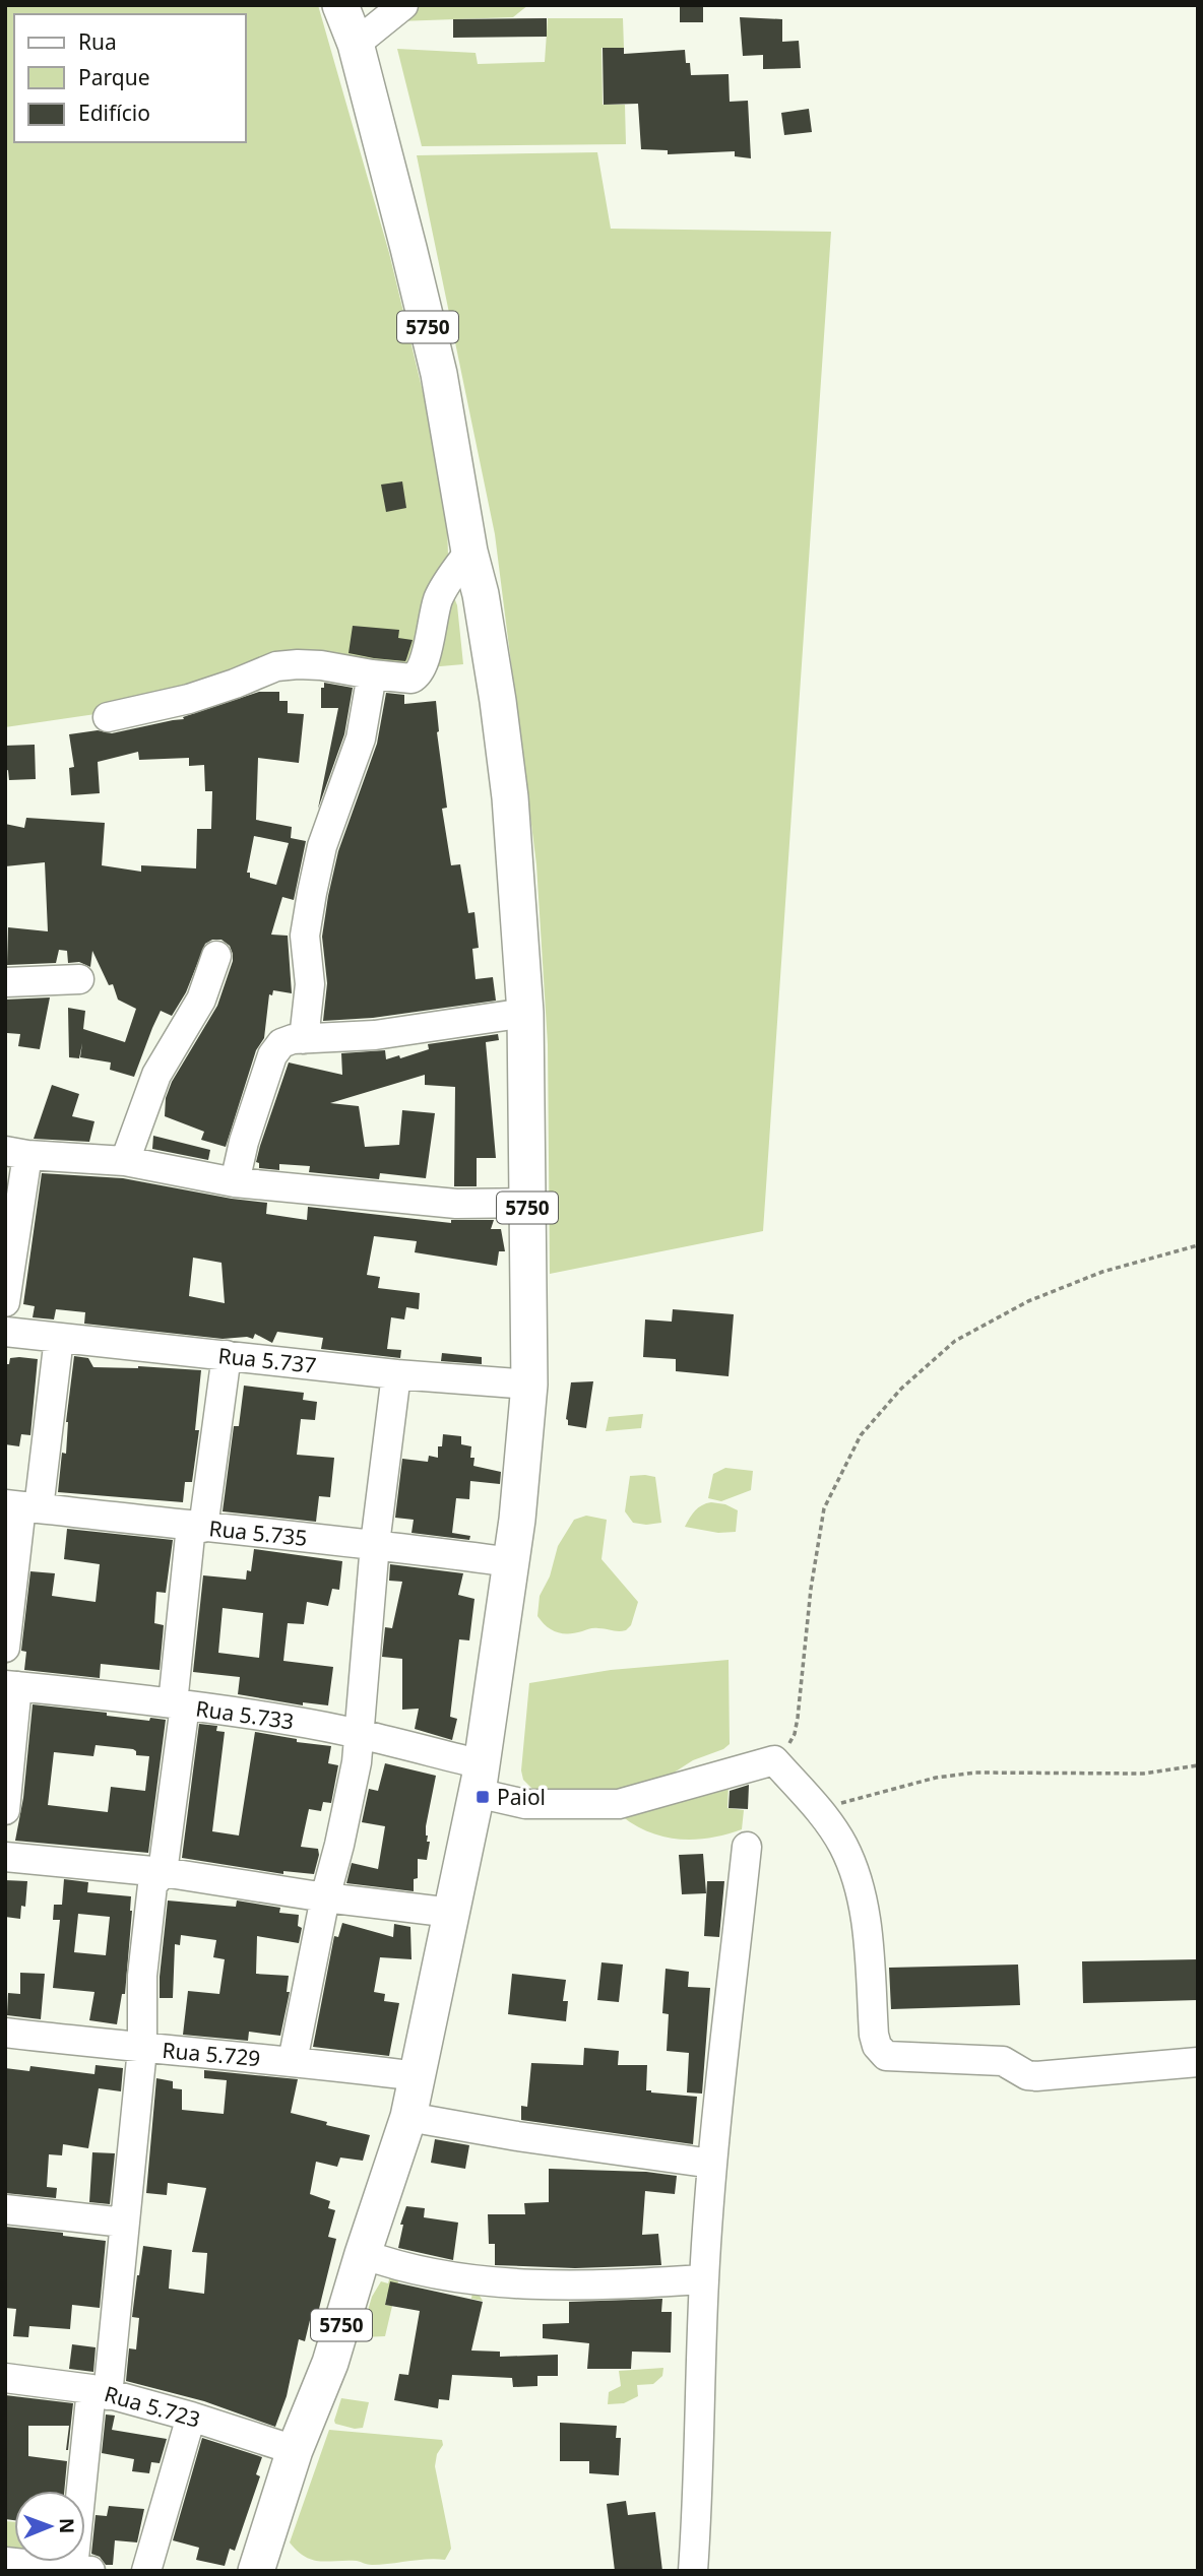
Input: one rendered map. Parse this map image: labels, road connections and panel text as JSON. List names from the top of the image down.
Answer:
{
  "streets": {
    "main road": ["5750"],
    "street": [
      "Rua 5.737",
      "Rua 5.735",
      "Rua 5.733",
      "Rua 5.729",
      "Rua 5.723"
    ]
  },
  "crossings": [
    ["5750", "Rua 5.737"],
    ["5750", "Rua 5.735"],
    ["5750", "Rua 5.733"],
    ["5750", "Rua 5.729"],
    ["5750", "Rua 5.723"]
  ],
  "places": {
    "transit": ["Paiol"]
  },
  "legend": ["Rua", "Parque", "Edifício"],
  "north": "right"
}
